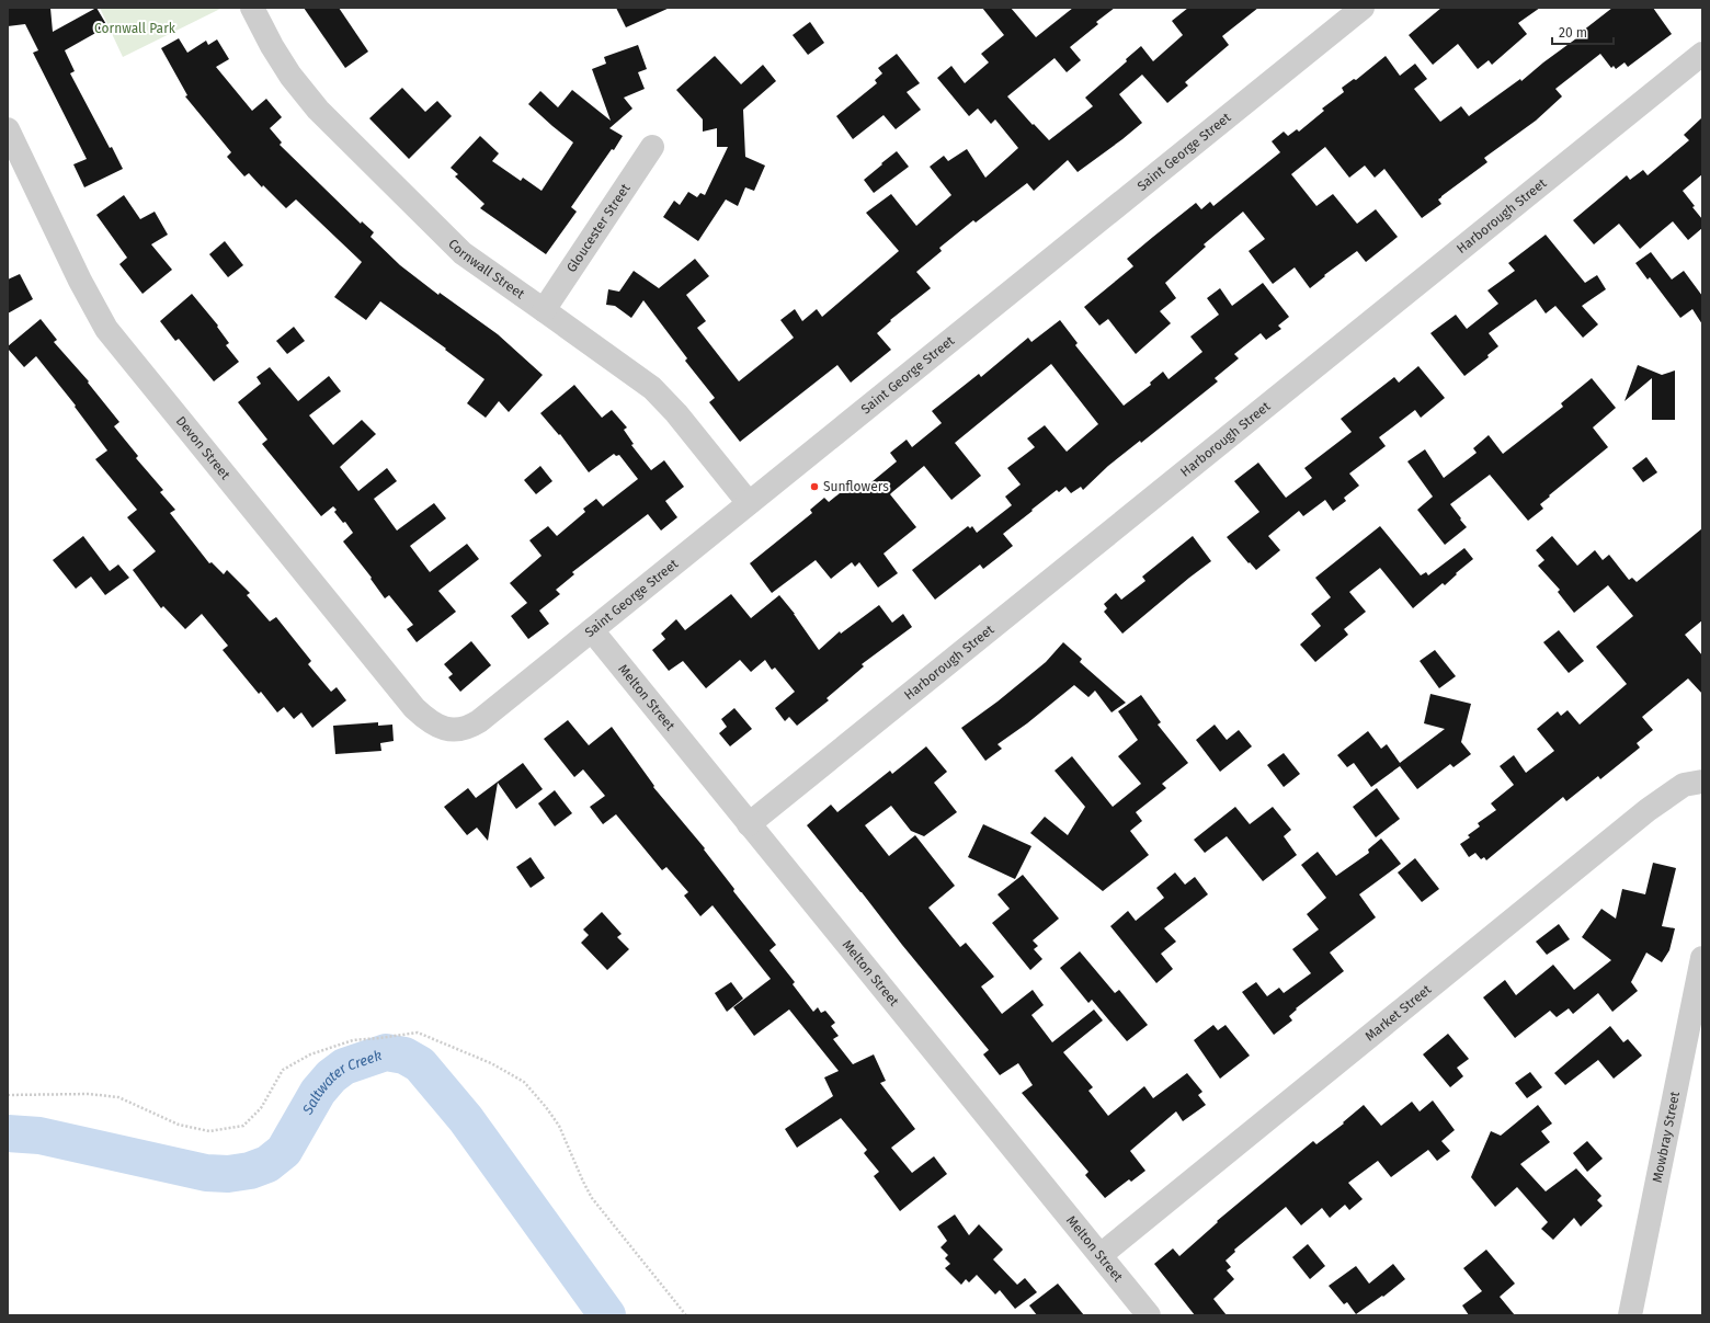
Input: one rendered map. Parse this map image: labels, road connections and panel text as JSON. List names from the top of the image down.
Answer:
{
  "streets": {
    "street": [
      "Saint George Street",
      "Harborough Street",
      "Gloucester Street",
      "Cornwall Street",
      "Devon Street",
      "Melton Street",
      "Market Street",
      "Mowbray Street"
    ]
  },
  "crossings": [
    ["Saint George Street", "Cornwall Street"],
    ["Saint George Street", "Devon Street"],
    ["Saint George Street", "Melton Street"],
    ["Harborough Street", "Melton Street"],
    ["Gloucester Street", "Cornwall Street"],
    ["Melton Street", "Market Street"]
  ],
  "water": ["Saltwater Creek"],
  "parks": ["Cornwall Park"],
  "places": ["Sunflowers"],
  "scale_bar": "20 m"
}
